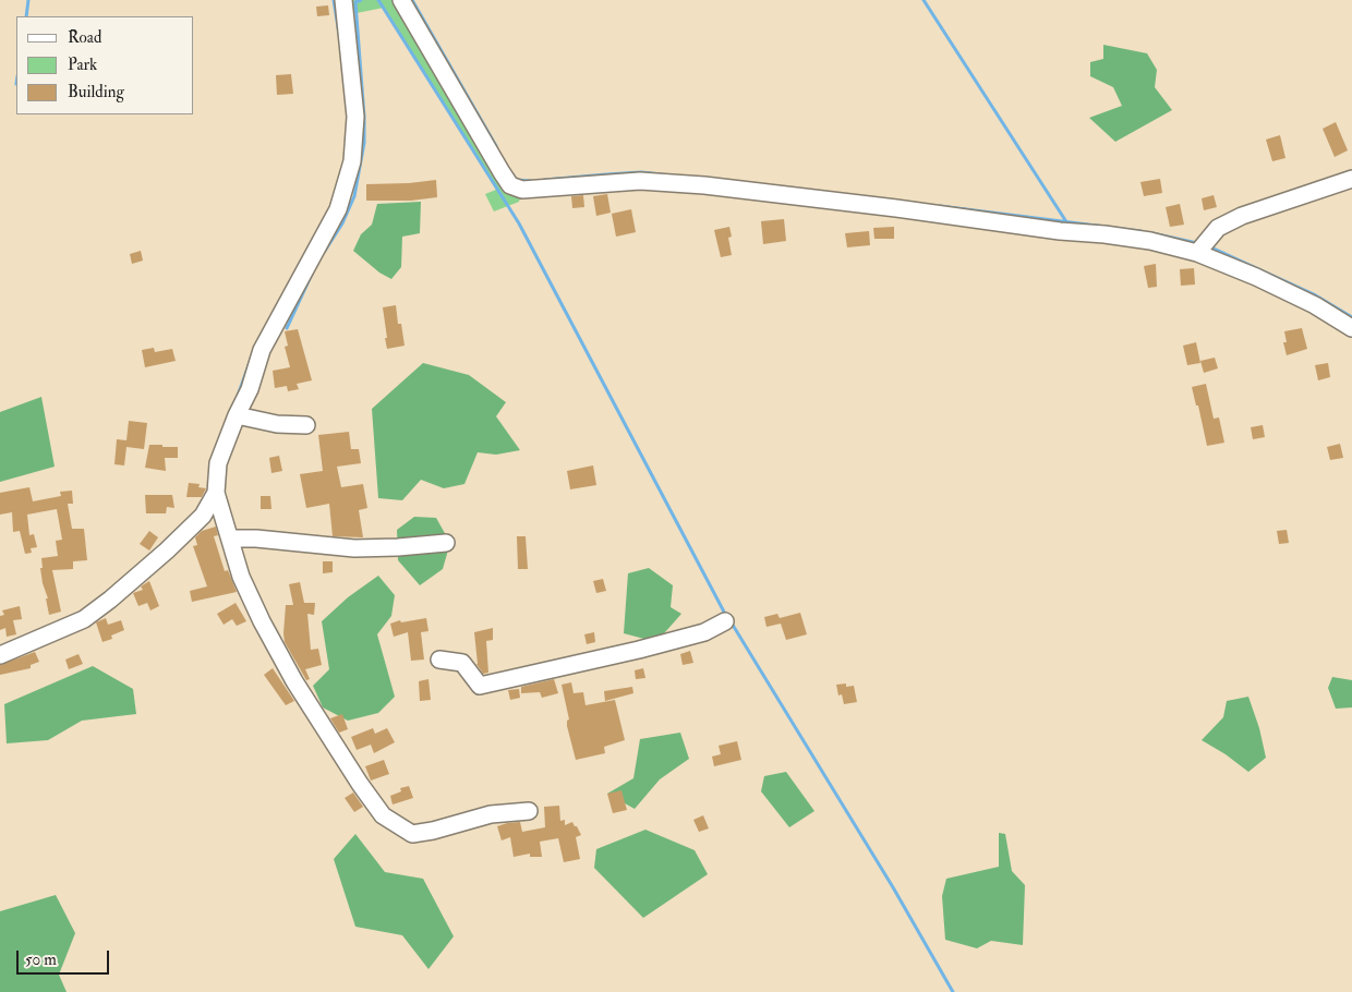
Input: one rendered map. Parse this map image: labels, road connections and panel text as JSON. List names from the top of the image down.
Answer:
{
  "legend": ["Road", "Park", "Building"],
  "scale_bar": "50 m"
}
